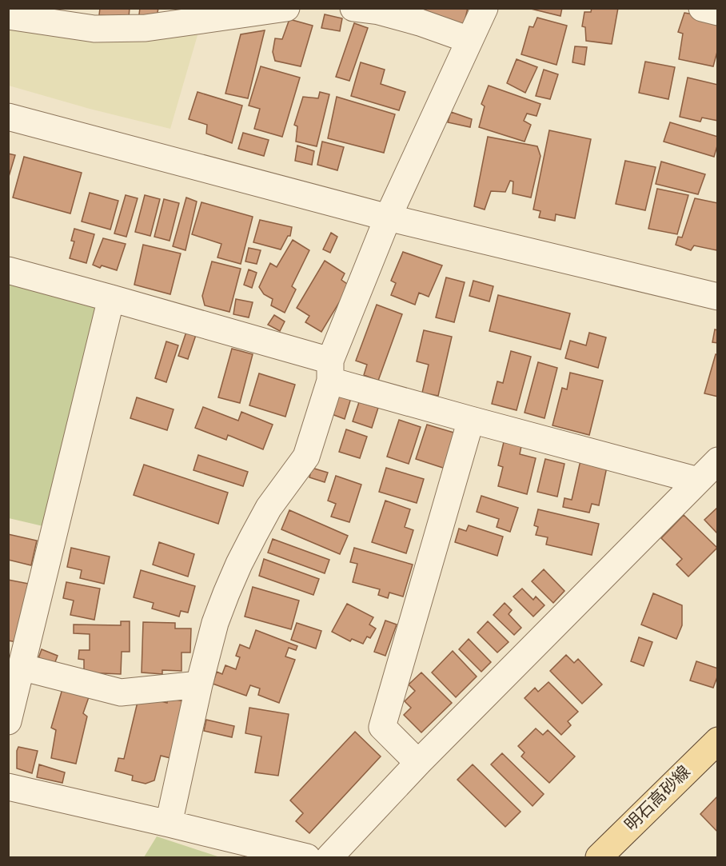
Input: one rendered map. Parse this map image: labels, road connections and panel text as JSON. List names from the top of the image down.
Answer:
{
  "streets": {
    "main road": ["明石高砂線"]
  }
}
